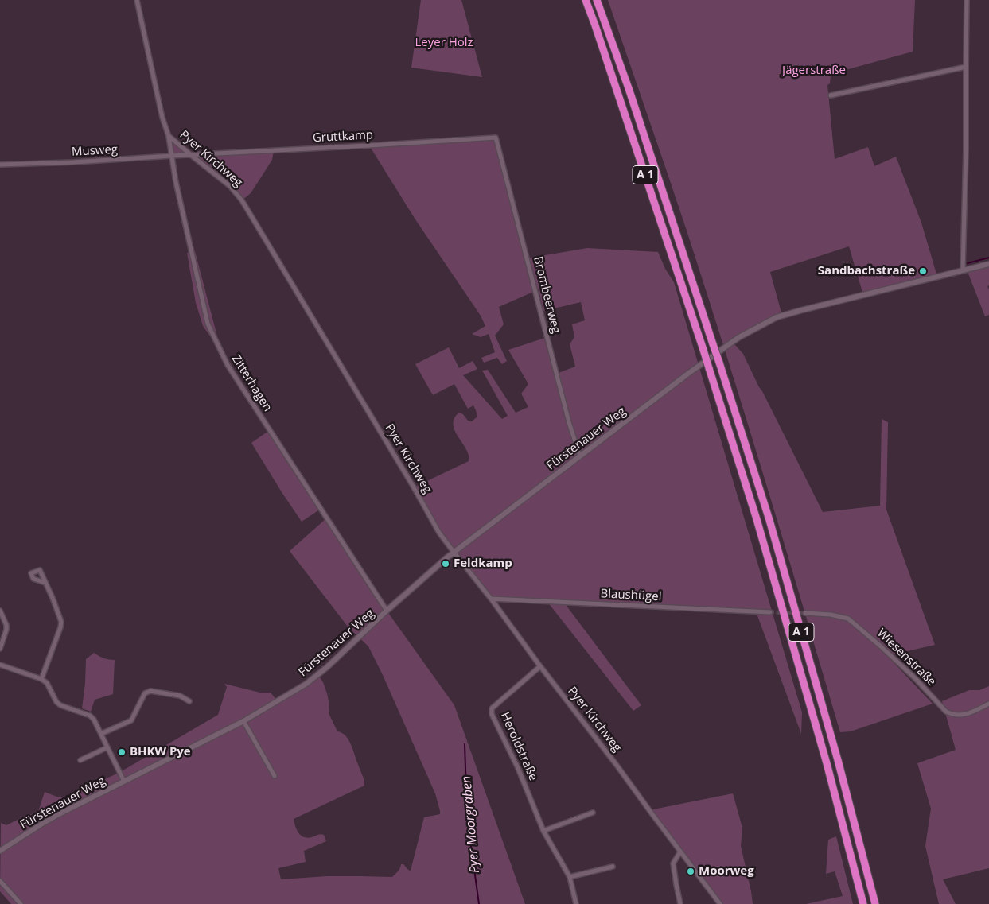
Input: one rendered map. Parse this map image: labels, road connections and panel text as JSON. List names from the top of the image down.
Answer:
{
  "streets": {
    "highway": ["A 1"],
    "street": [
      "Gruttkamp",
      "Musweg",
      "Pyer Kirchweg",
      "Brombeerweg",
      "Zitterhagen",
      "Fürstenauer Weg",
      "Blaushügel",
      "Wiesenstraße",
      "Heroldstraße"
    ]
  },
  "crossings": [
    ["Gruttkamp", "Musweg"],
    ["Gruttkamp", "Pyer Kirchweg"],
    ["Gruttkamp", "Brombeerweg"],
    ["Musweg", "Pyer Kirchweg"],
    ["Musweg", "Zitterhagen"],
    ["Pyer Kirchweg", "Zitterhagen"],
    ["Pyer Kirchweg", "Fürstenauer Weg"],
    ["Pyer Kirchweg", "Blaushügel"],
    ["Pyer Kirchweg", "Heroldstraße"],
    ["Brombeerweg", "Fürstenauer Weg"],
    ["Zitterhagen", "Fürstenauer Weg"]
  ],
  "water": ["Pyer Moorgraben"],
  "parks": ["Leyer Holz", "Jägerstraße"],
  "places": [
    "Sandbachstraße",
    "Feldkamp",
    "BHKW Pye",
    "Moorweg"
  ]
}
